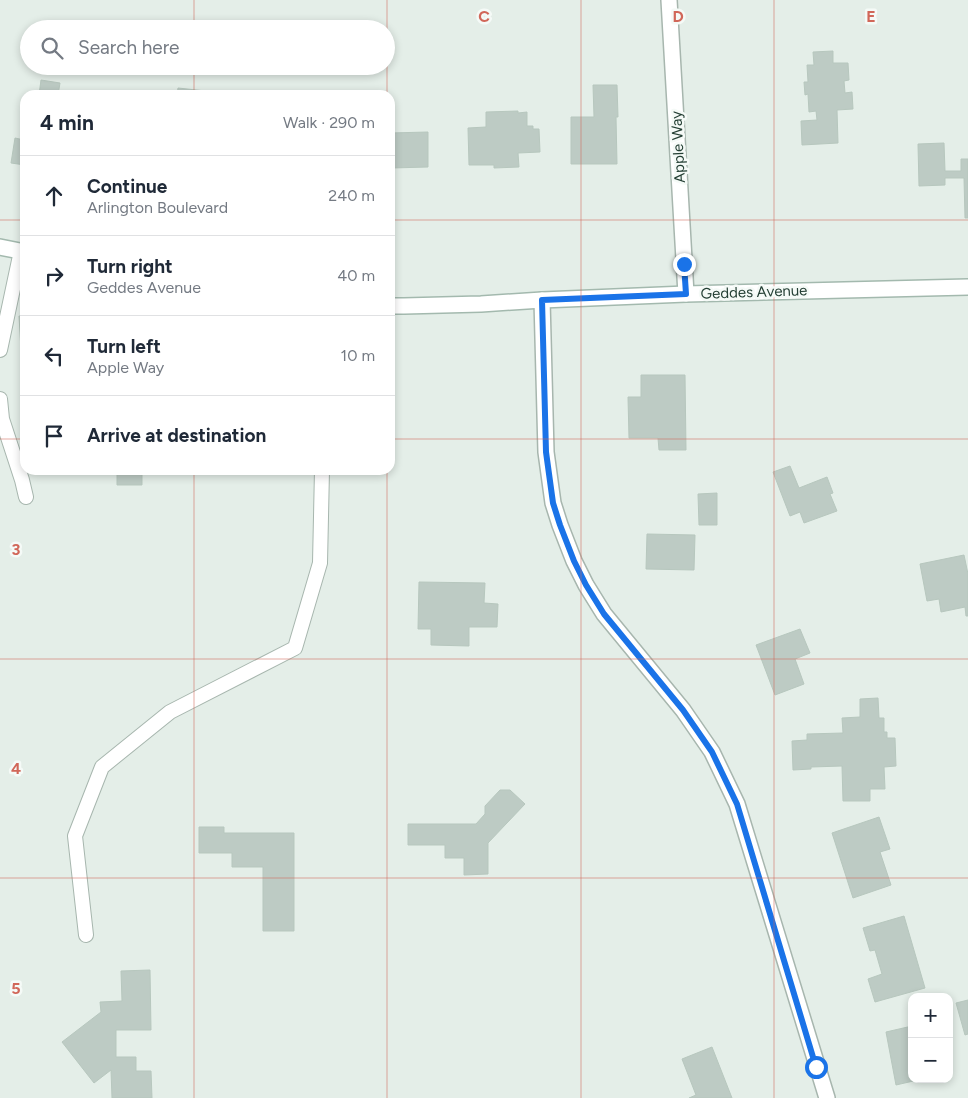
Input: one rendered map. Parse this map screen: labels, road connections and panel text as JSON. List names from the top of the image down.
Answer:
{
  "streets": {
    "street": ["Apple Way", "Geddes Avenue"]
  },
  "crossings": [
    ["Apple Way", "Geddes Avenue"]
  ],
  "page": {
    "search": "Search here",
    "heading": ["4 min", "Walk · 290 m"],
    "list": [
      ["Continue", "Arlington Boulevard", "240 m"],
      ["Turn right", "Geddes Avenue", "40 m"],
      ["Turn left", "Apple Way", "10 m"],
      "Arrive at destination"
    ],
    "map_buttons": ["+", "−"]
  },
  "grid": {
    "columns": ["C", "D", "E"],
    "rows": ["3", "4", "5"]
  }
}
